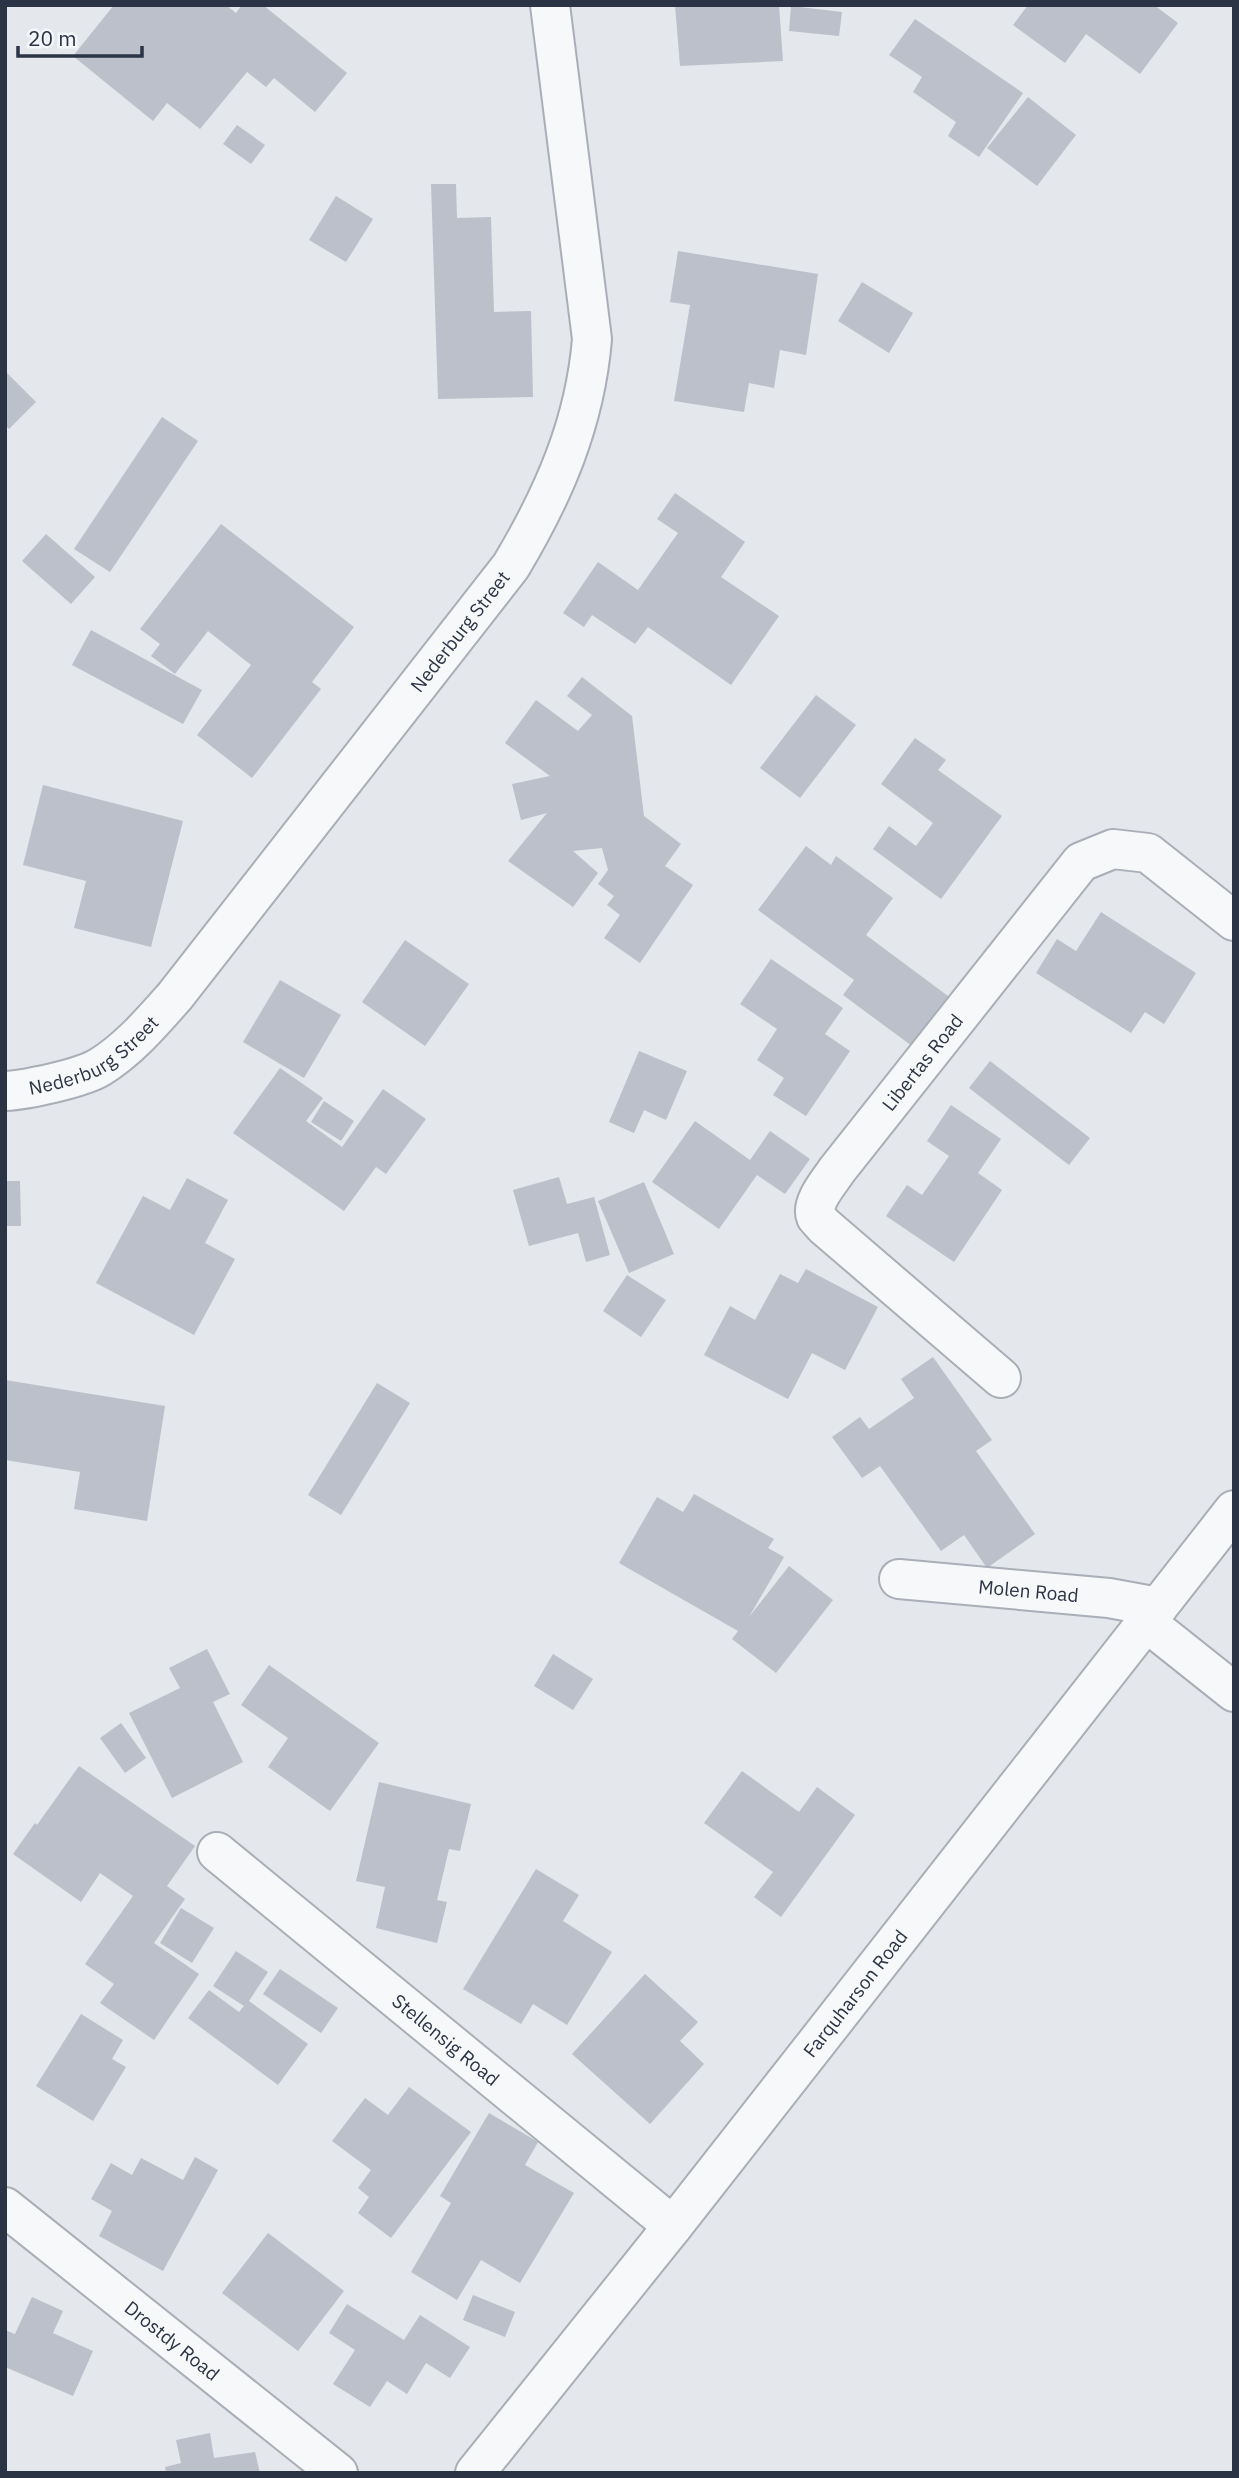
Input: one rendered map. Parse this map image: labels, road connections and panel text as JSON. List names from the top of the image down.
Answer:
{
  "streets": {
    "street": [
      "Nederburg Street",
      "Libertas Road",
      "Molen Road",
      "Farquharson Road",
      "Stellensig Road",
      "Drostdy Road"
    ]
  },
  "crossings": [
    ["Molen Road", "Farquharson Road"],
    ["Farquharson Road", "Stellensig Road"]
  ],
  "scale_bar": "20 m"
}
